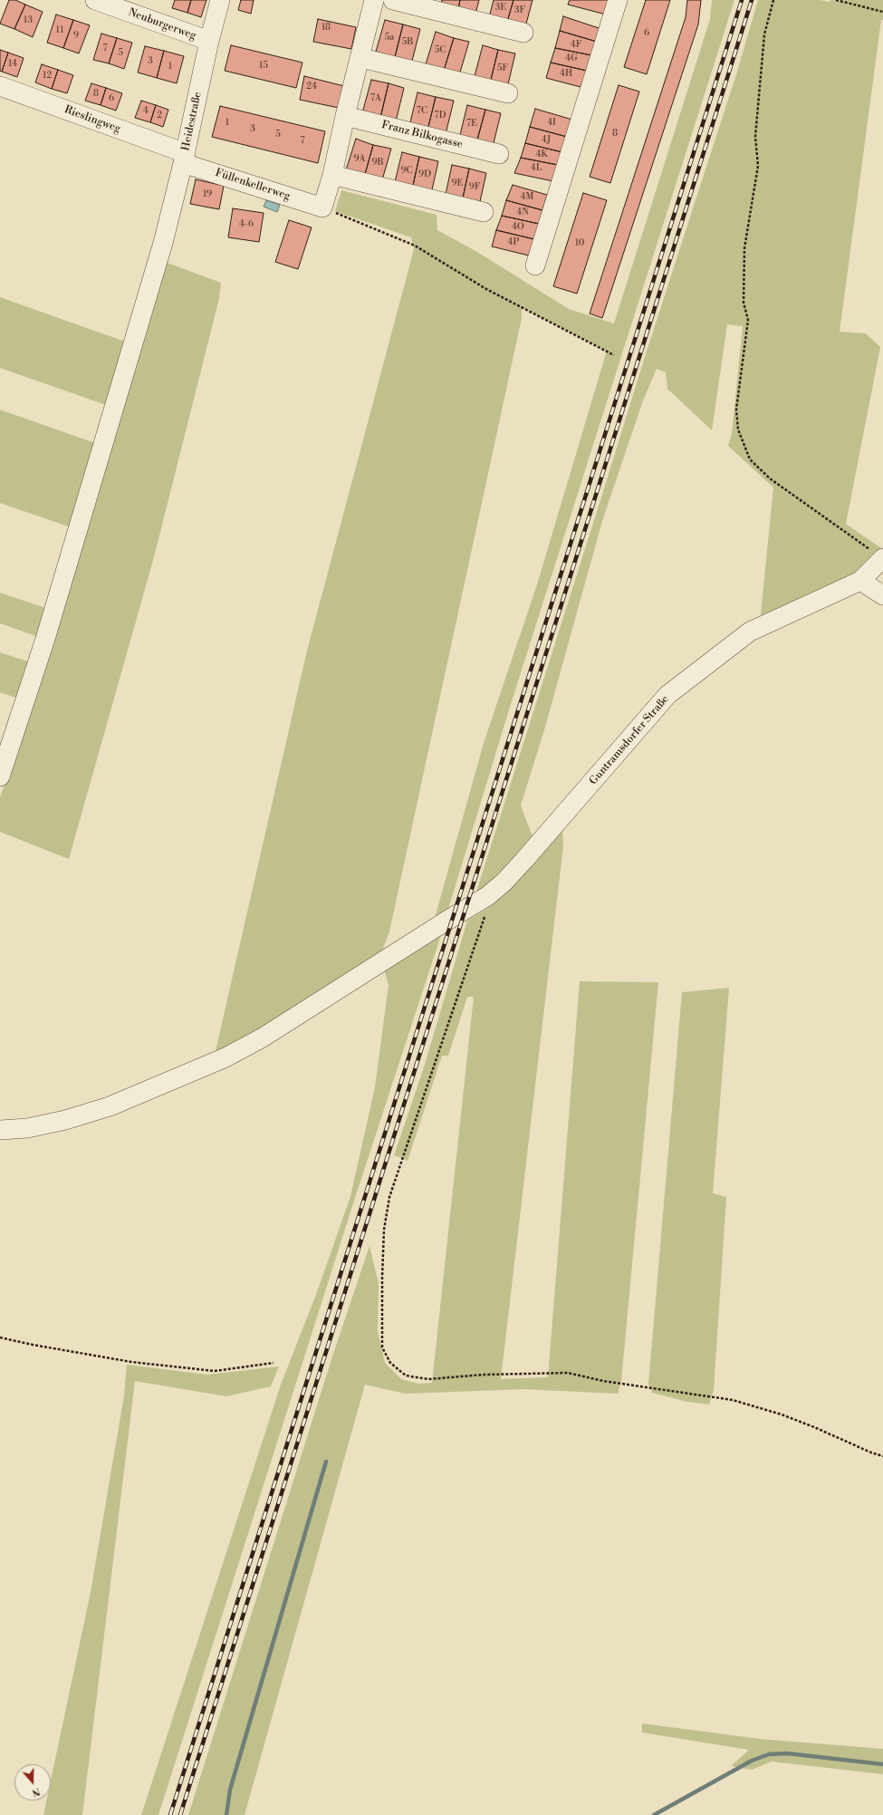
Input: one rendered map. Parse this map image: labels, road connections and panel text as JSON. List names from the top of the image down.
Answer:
{
  "streets": {
    "street": [
      "Neuburgerweg",
      "Rieslingweg",
      "Heidestraße",
      "Franz Bilkogasse",
      "Füllenkellerweg",
      "Guntramsdorfer Straße"
    ]
  },
  "crossings": [
    ["Neuburgerweg", "Heidestraße"],
    ["Rieslingweg", "Heidestraße"],
    ["Rieslingweg", "Füllenkellerweg"],
    ["Heidestraße", "Füllenkellerweg"]
  ],
  "house_numbers": [
    "3E",
    "3F",
    "13",
    "18",
    "11",
    "6",
    "9",
    "5a",
    "5B",
    "4F",
    "7",
    "5C",
    "5",
    "4G",
    "3",
    "14",
    "15",
    "1",
    "5F",
    "4H",
    "12",
    "24",
    "8",
    "6",
    "7A",
    "4",
    "7C",
    "2",
    "7D",
    "1",
    "4I",
    "7E",
    "3",
    "8",
    "5",
    "4J",
    "7",
    "4K",
    "9A",
    "9B",
    "4L",
    "9C",
    "9D",
    "9E",
    "9F",
    "19",
    "4M",
    "4N",
    "4-6",
    "4O",
    "4P",
    "10"
  ],
  "north": "bottom"
}
